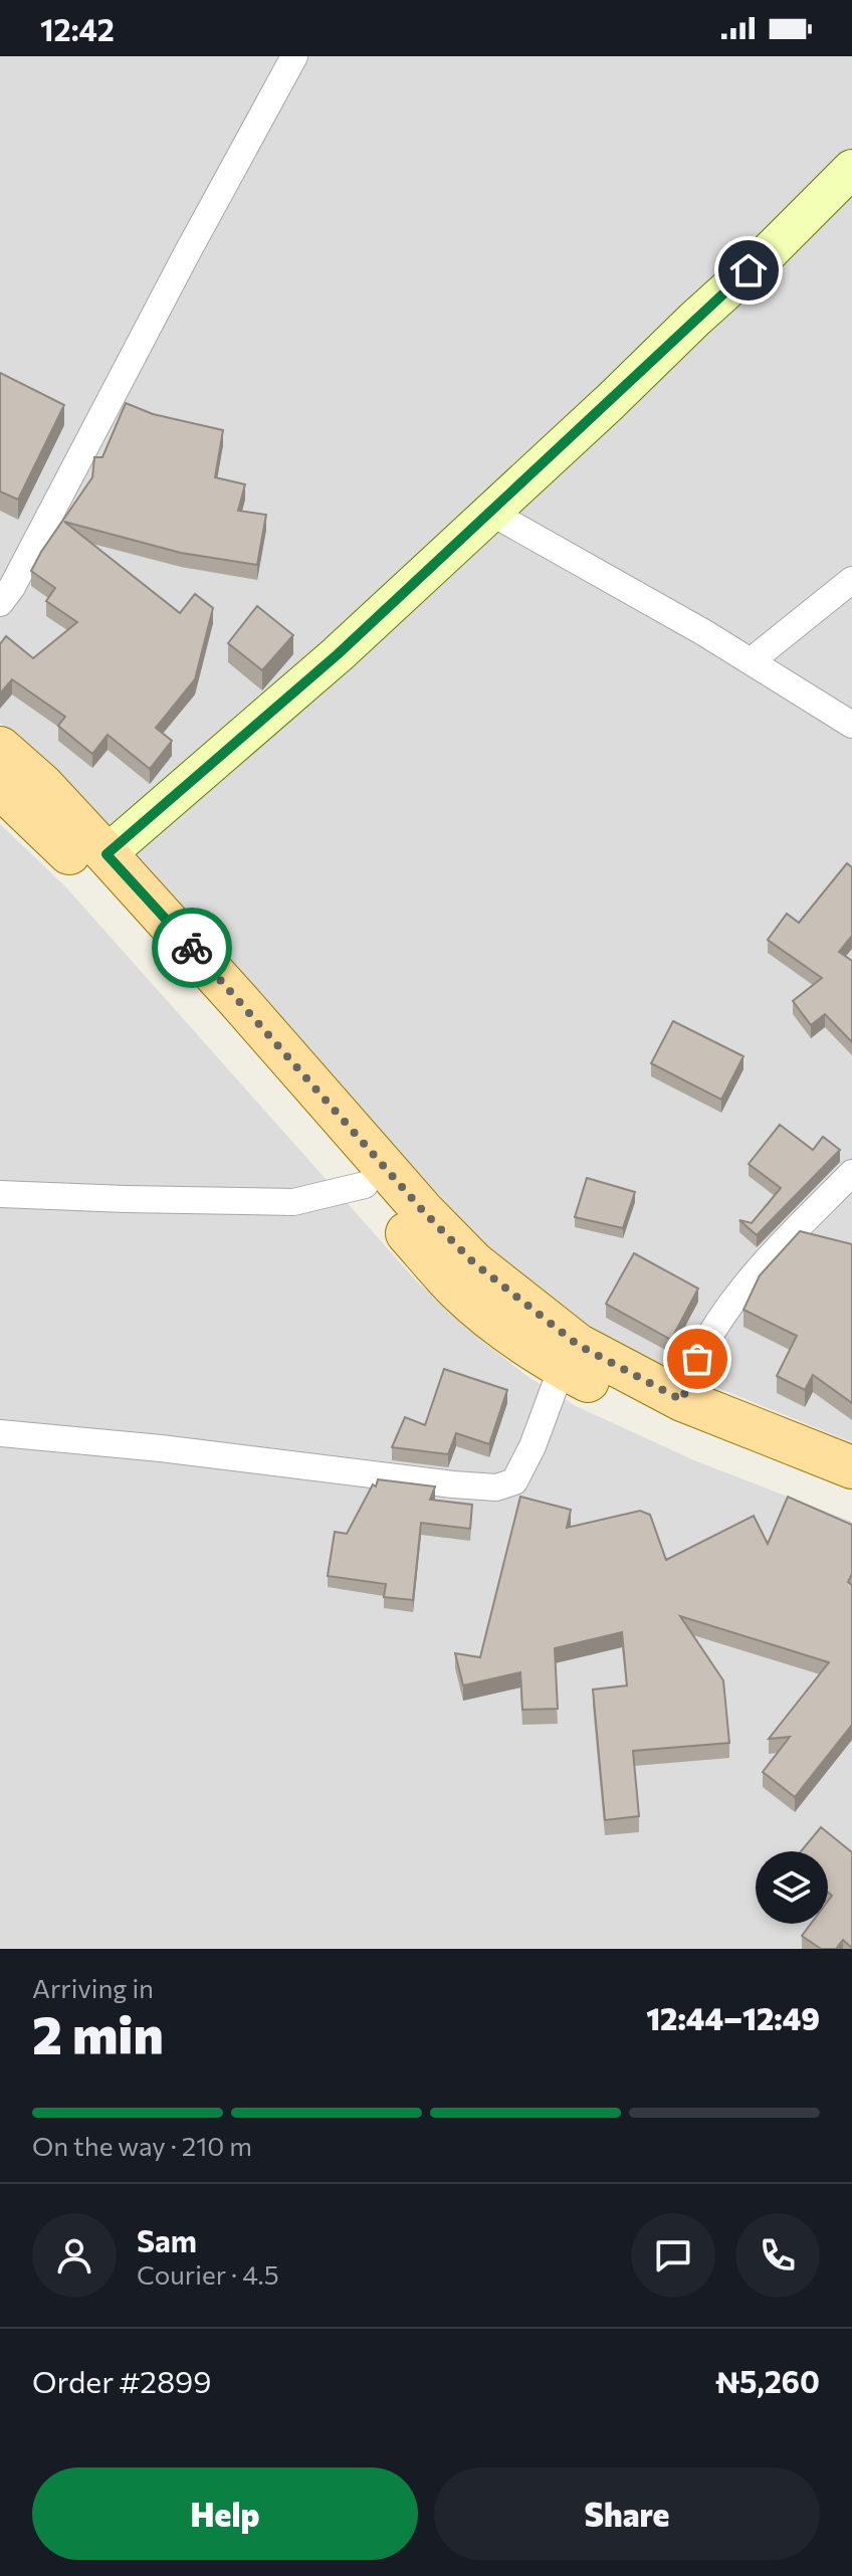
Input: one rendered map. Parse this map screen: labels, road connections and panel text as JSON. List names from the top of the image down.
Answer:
{
  "page": {
    "status": "12:42",
    "heading": ["2 min", "Arriving in", "12:44–12:49"],
    "panel": [
      "Sam",
      "Courier · 4.5",
      "Order #2899",
      "₦5,260"
    ],
    "bar": "On the way · 210 m",
    "buttons": ["Help", "Share"]
  }
}
